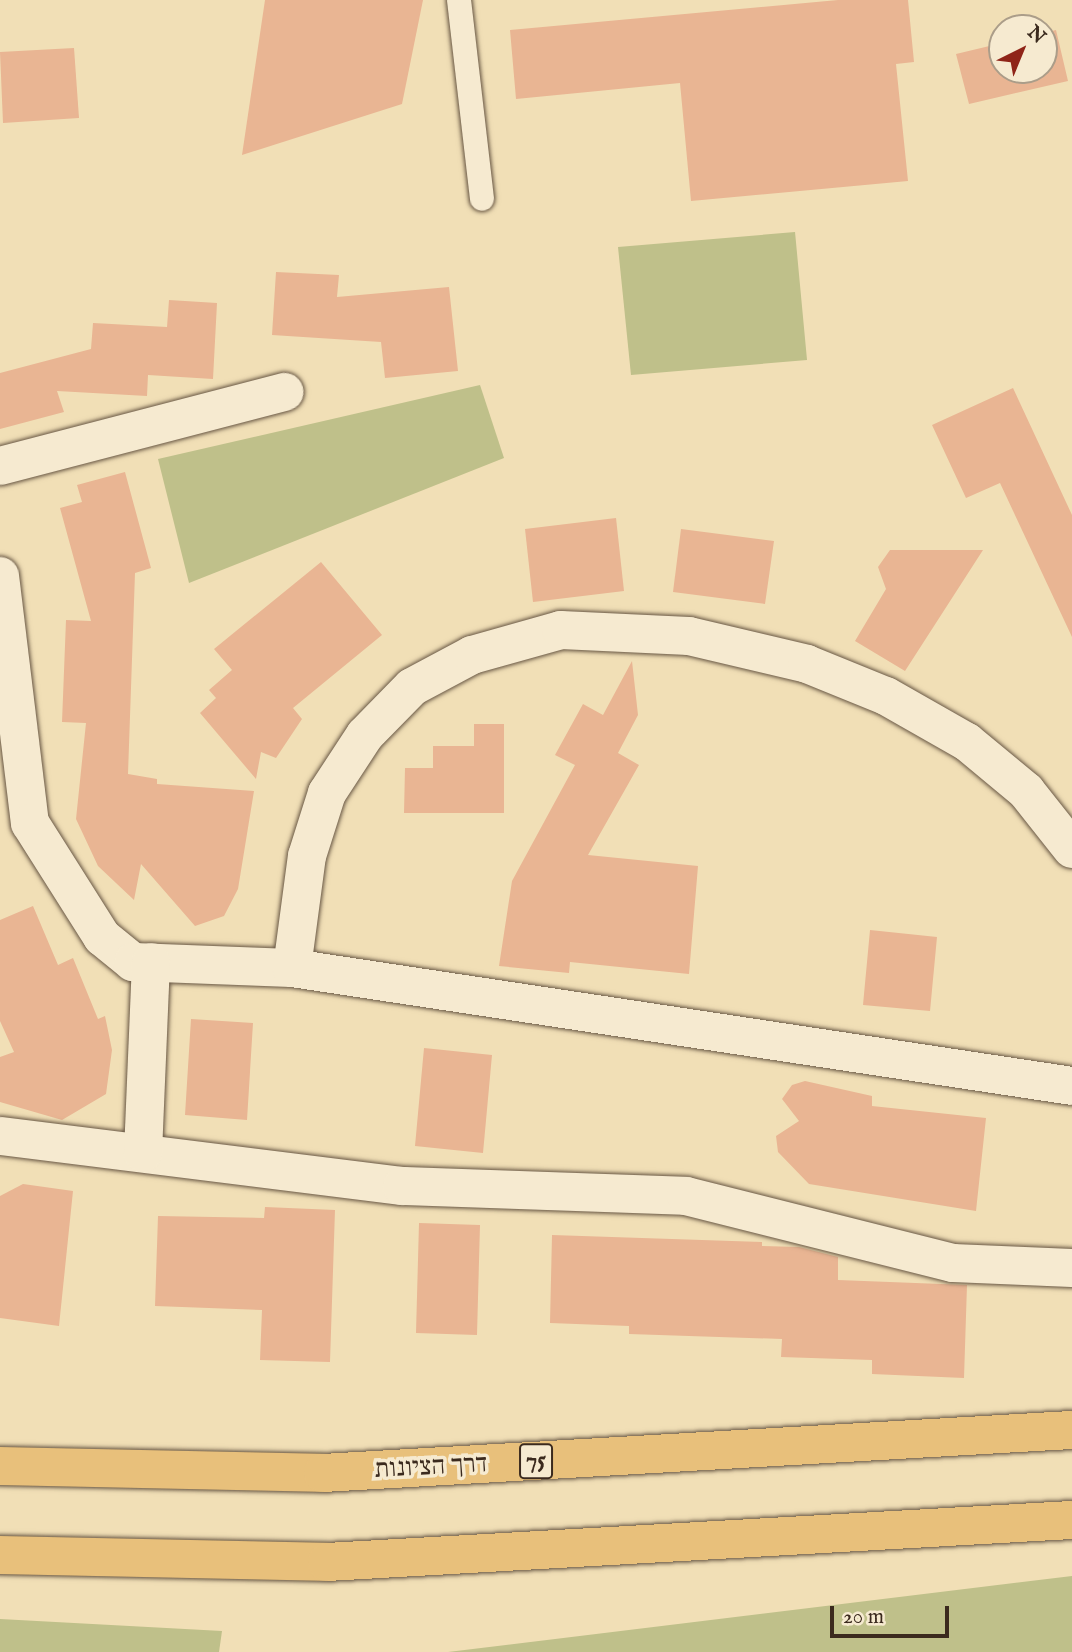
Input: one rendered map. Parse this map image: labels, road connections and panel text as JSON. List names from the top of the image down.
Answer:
{
  "streets": {
    "highway": ["75", "דרך הציונות"]
  },
  "scale_bar": "20 m",
  "north": "top right"
}
